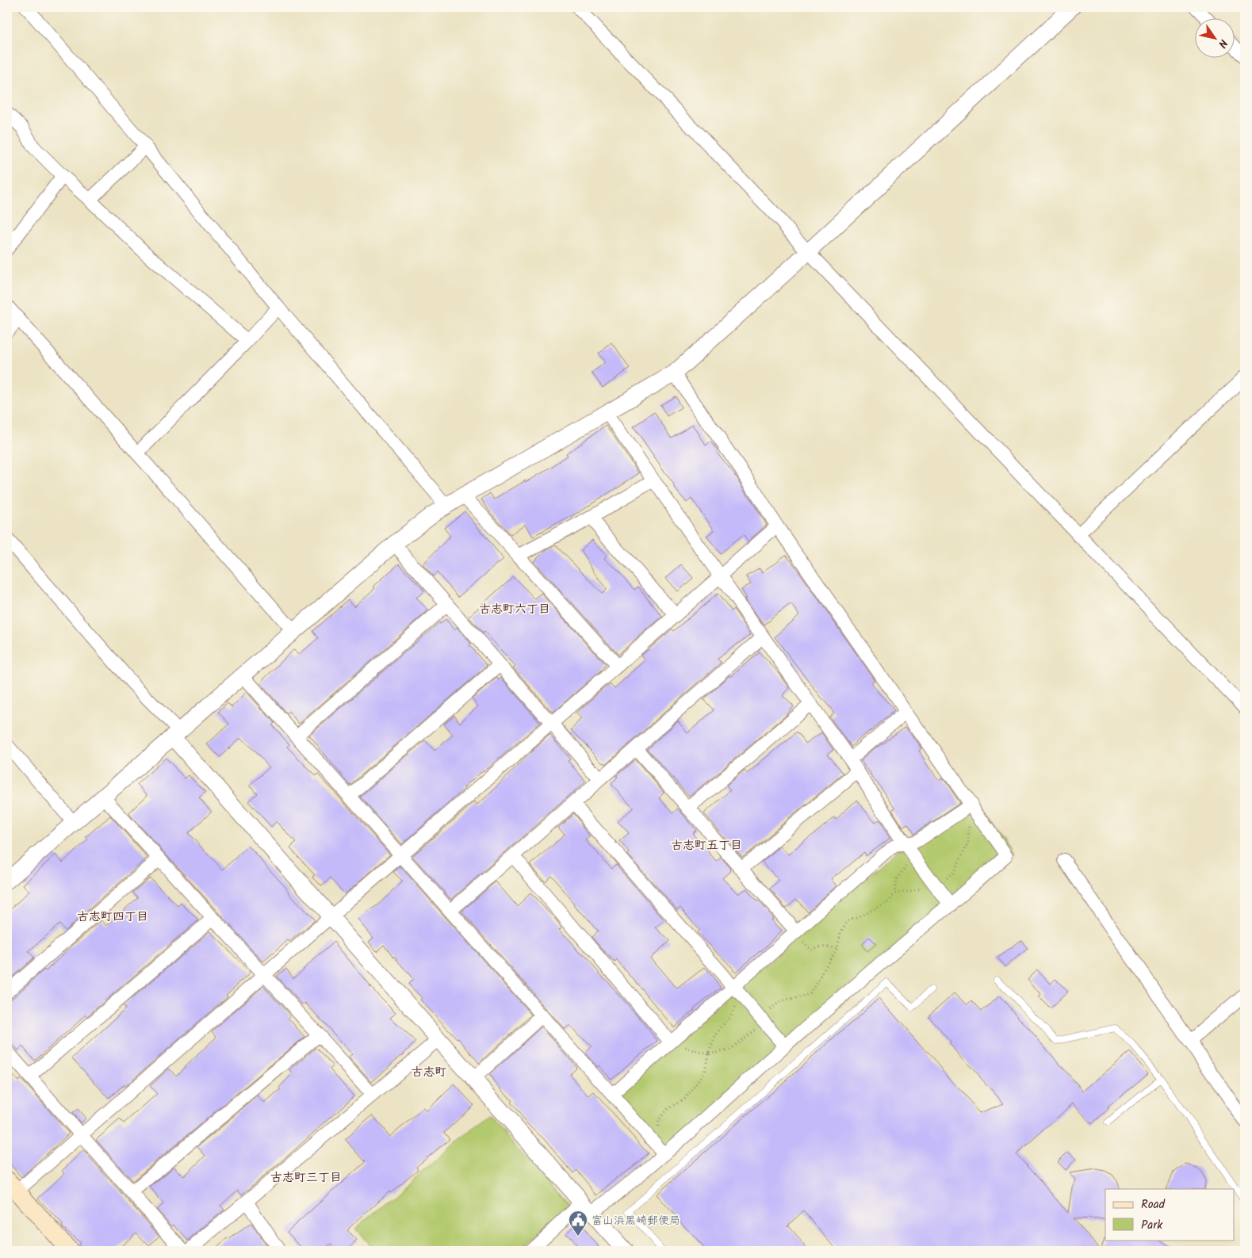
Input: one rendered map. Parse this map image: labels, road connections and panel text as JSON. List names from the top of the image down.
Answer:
{
  "districts": [
    "古志町六丁目",
    "古志町五丁目",
    "古志町四丁目",
    "古志町",
    "古志町三丁目"
  ],
  "places": {
    "public building": ["富山浜黒崎郵便局"]
  },
  "legend": ["Road", "Park"],
  "north": "bottom right"
}
